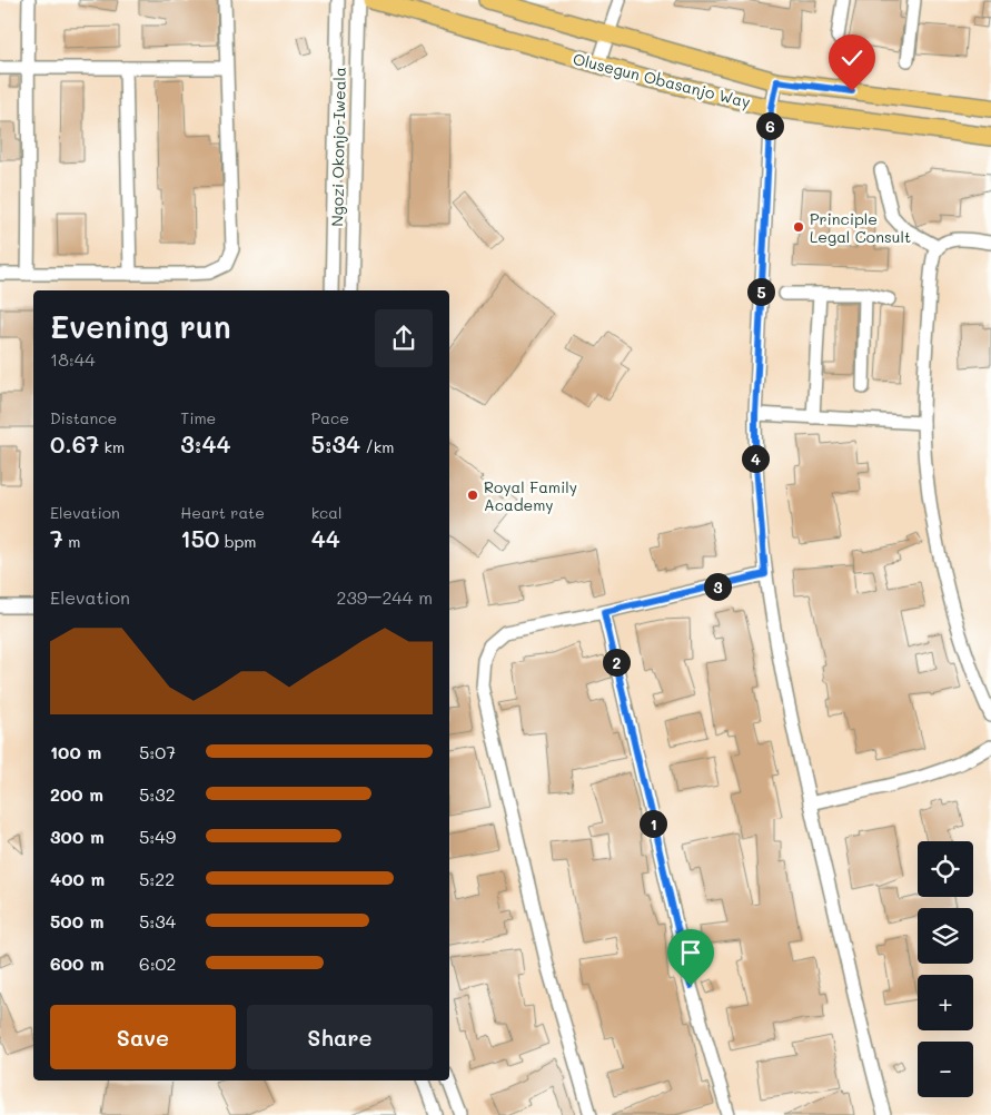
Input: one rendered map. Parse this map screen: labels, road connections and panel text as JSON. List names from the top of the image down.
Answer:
{
  "streets": {
    "main road": ["Olusegun Obasanjo Way"],
    "street": ["Ngozi Okonjo-Iweala"]
  },
  "places": ["Principle Legal Consult", "Royal Family Academy"],
  "page": {
    "pins": [
      "6",
      "5",
      "4",
      "3",
      "2",
      "1"
    ],
    "heading": ["Evening run", "18:44"],
    "stats": [
      ["Distance", "0.67 km"],
      ["Time", "3:44"],
      ["Pace", "5:34 /km"],
      ["Elevation", "7 m"],
      ["Heart rate", "150 bpm"],
      ["kcal", "44"]
    ],
    "chart": ["Elevation", "239–244 m"],
    "list": [
      {
        "name": "100 m",
        "note": "5:07"
      },
      {
        "name": "200 m",
        "note": "5:32"
      },
      {
        "name": "300 m",
        "note": "5:49"
      },
      {
        "name": "400 m",
        "note": "5:22"
      },
      {
        "name": "500 m",
        "note": "5:34"
      },
      {
        "name": "600 m",
        "note": "6:02"
      }
    ],
    "map_buttons": ["+", "−"],
    "buttons": ["Save", "Share"]
  }
}
